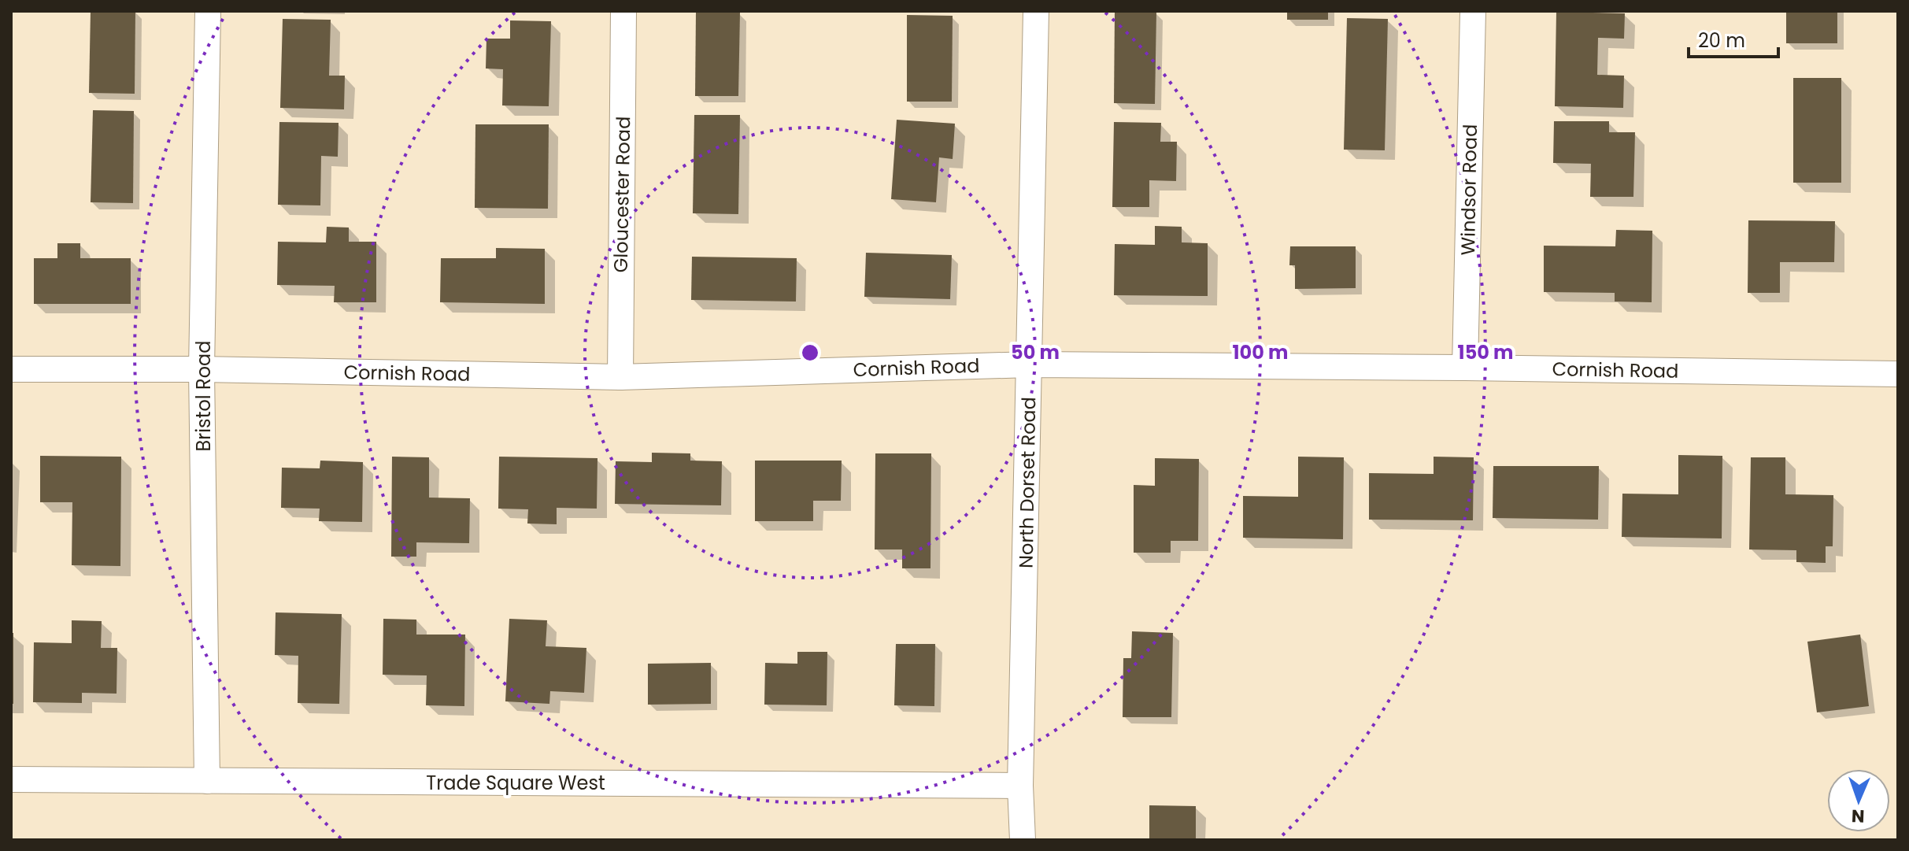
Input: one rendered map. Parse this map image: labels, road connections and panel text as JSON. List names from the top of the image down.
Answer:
{
  "streets": {
    "street": [
      "Windsor Road",
      "Gloucester Road",
      "Cornish Road",
      "Bristol Road",
      "North Dorset Road",
      "Trade Square West"
    ]
  },
  "crossings": [
    ["Windsor Road", "Cornish Road"],
    ["Gloucester Road", "Cornish Road"],
    ["Cornish Road", "Bristol Road"],
    ["Cornish Road", "North Dorset Road"],
    ["Bristol Road", "Trade Square West"],
    ["North Dorset Road", "Trade Square West"]
  ],
  "scale_bar": "20 m",
  "north": "bottom",
  "rings": ["50 m", "100 m", "150 m"]
}
